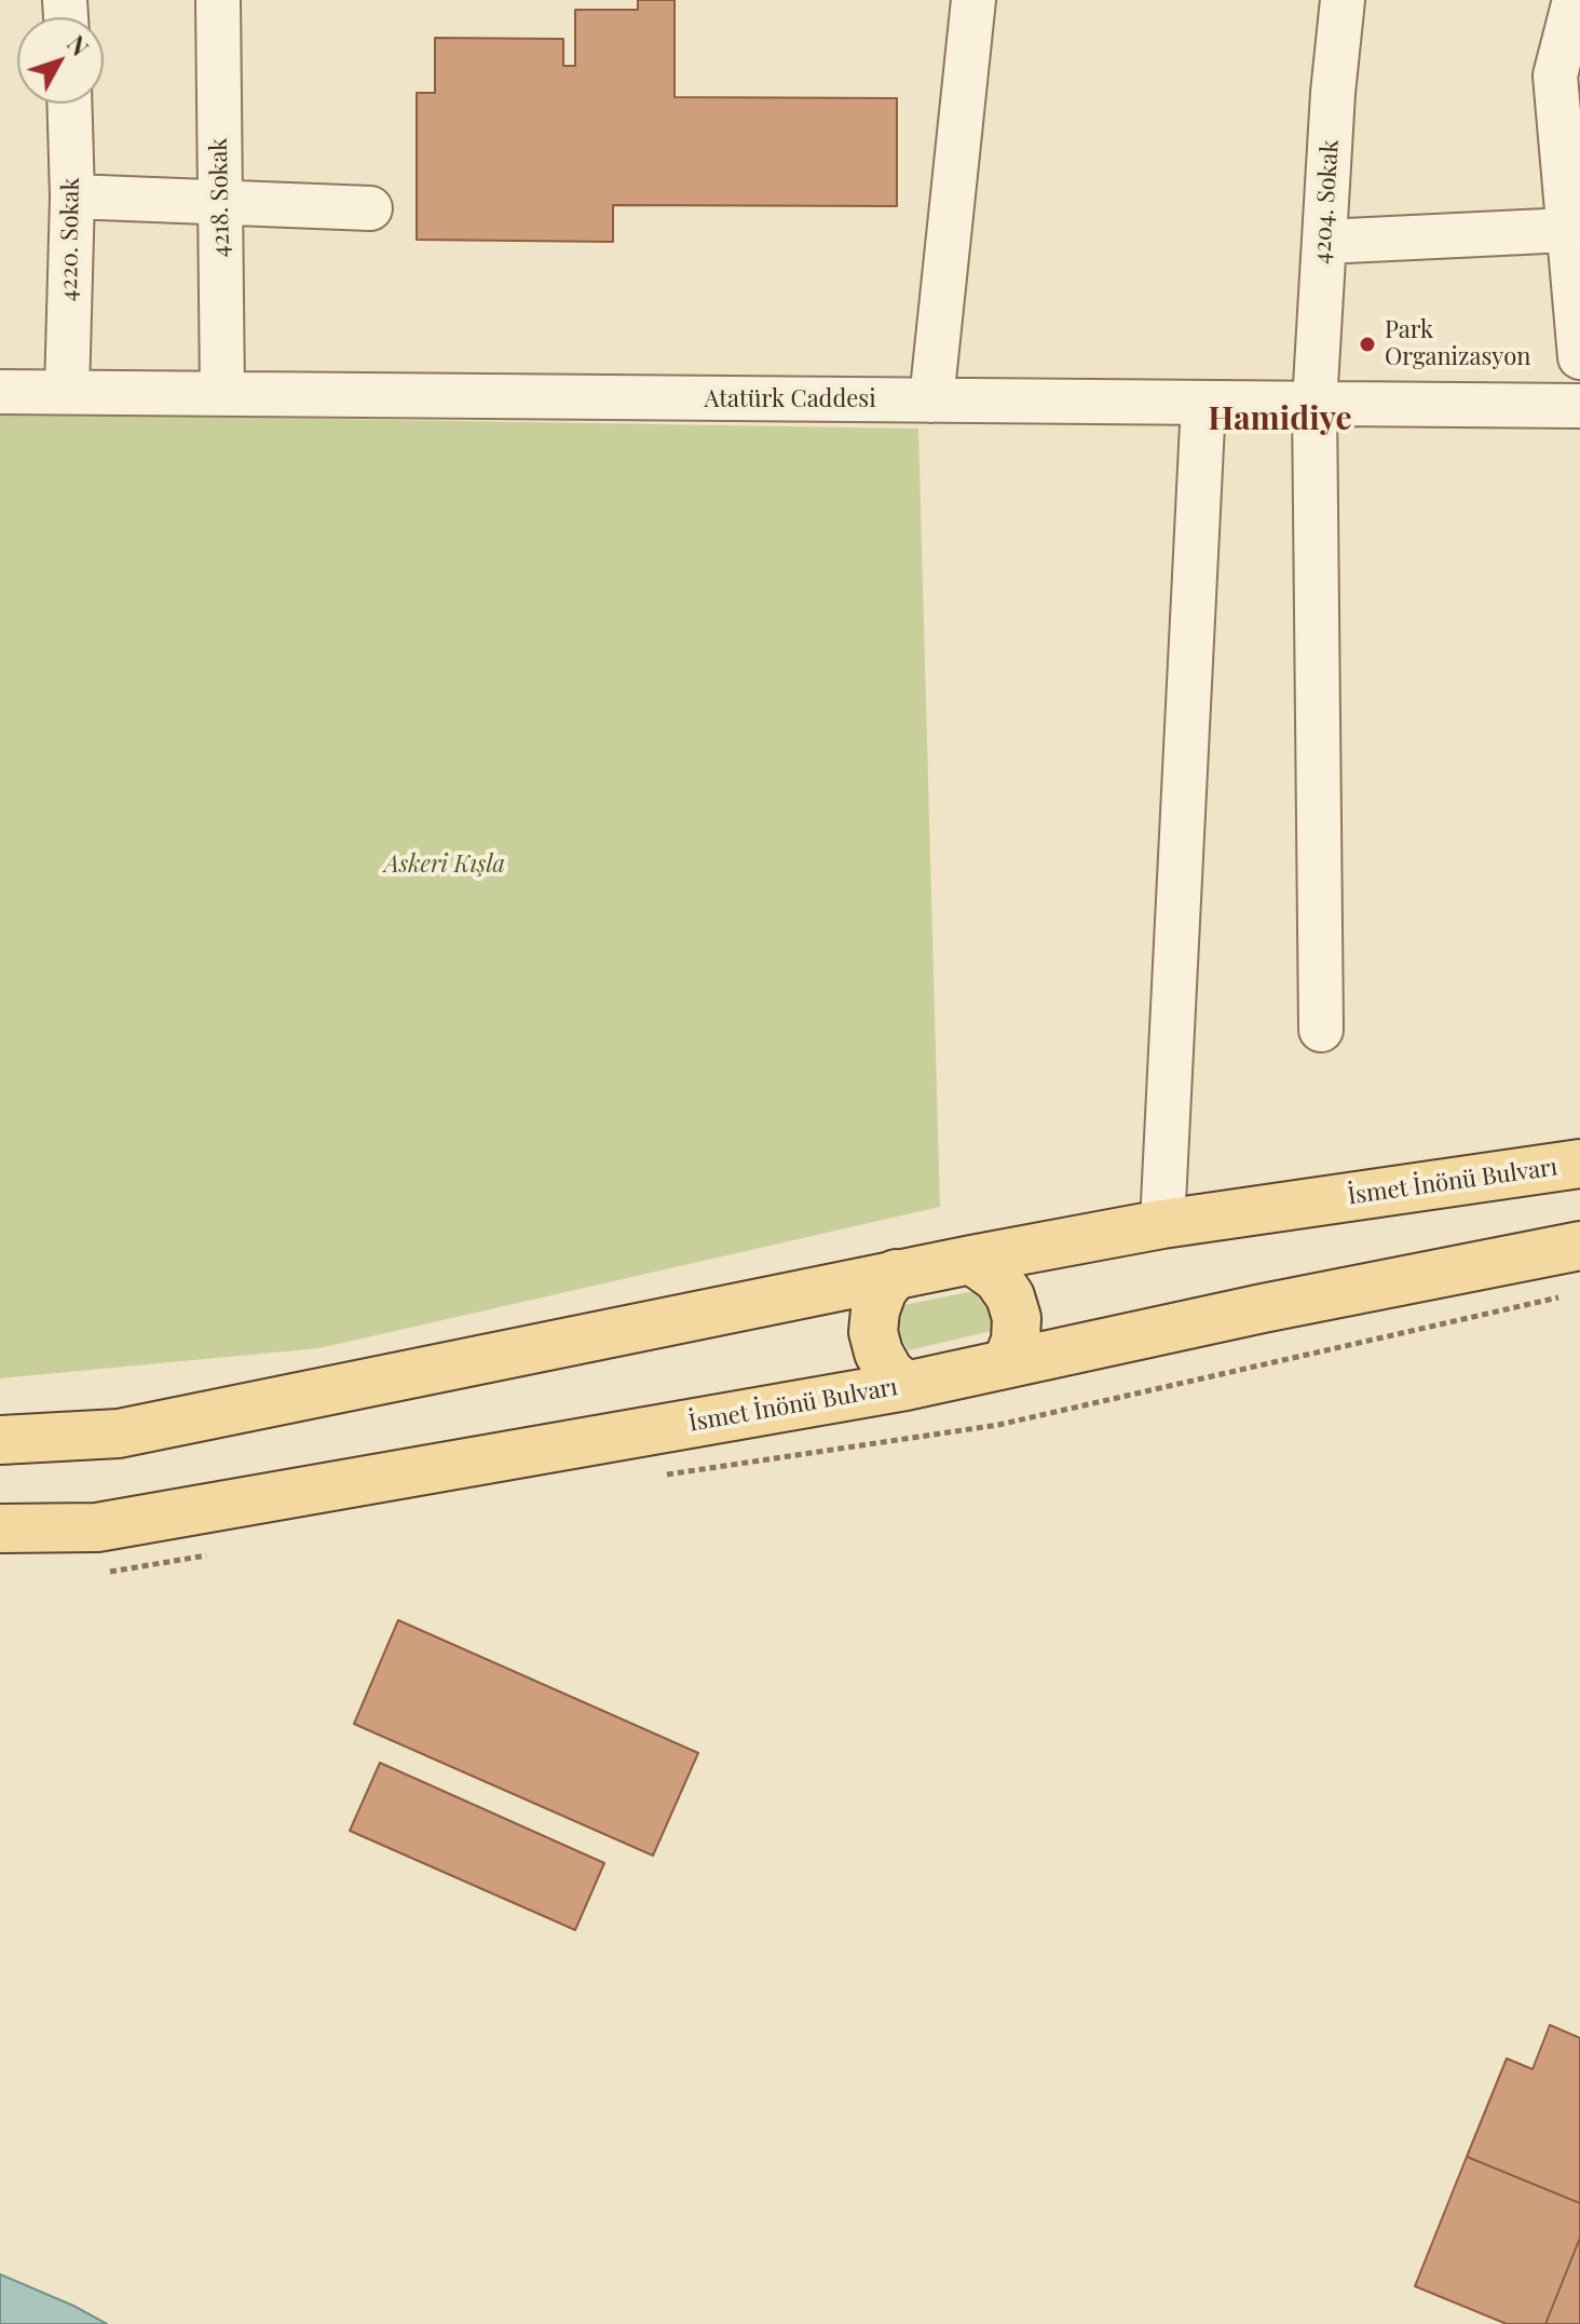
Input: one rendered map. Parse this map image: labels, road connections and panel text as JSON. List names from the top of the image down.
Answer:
{
  "streets": {
    "main road": ["İsmet İnönü Bulvarı"],
    "street": [
      "4218. Sokak",
      "4204. Sokak",
      "4220. Sokak",
      "Atatürk Caddesi"
    ]
  },
  "crossings": [
    ["4218. Sokak", "Atatürk Caddesi"],
    ["4204. Sokak", "Atatürk Caddesi"],
    ["4220. Sokak", "Atatürk Caddesi"]
  ],
  "districts": ["Hamidiye"],
  "parks": ["Askeri Kışla"],
  "places": ["Park Organizasyon"],
  "north": "top right"
}
